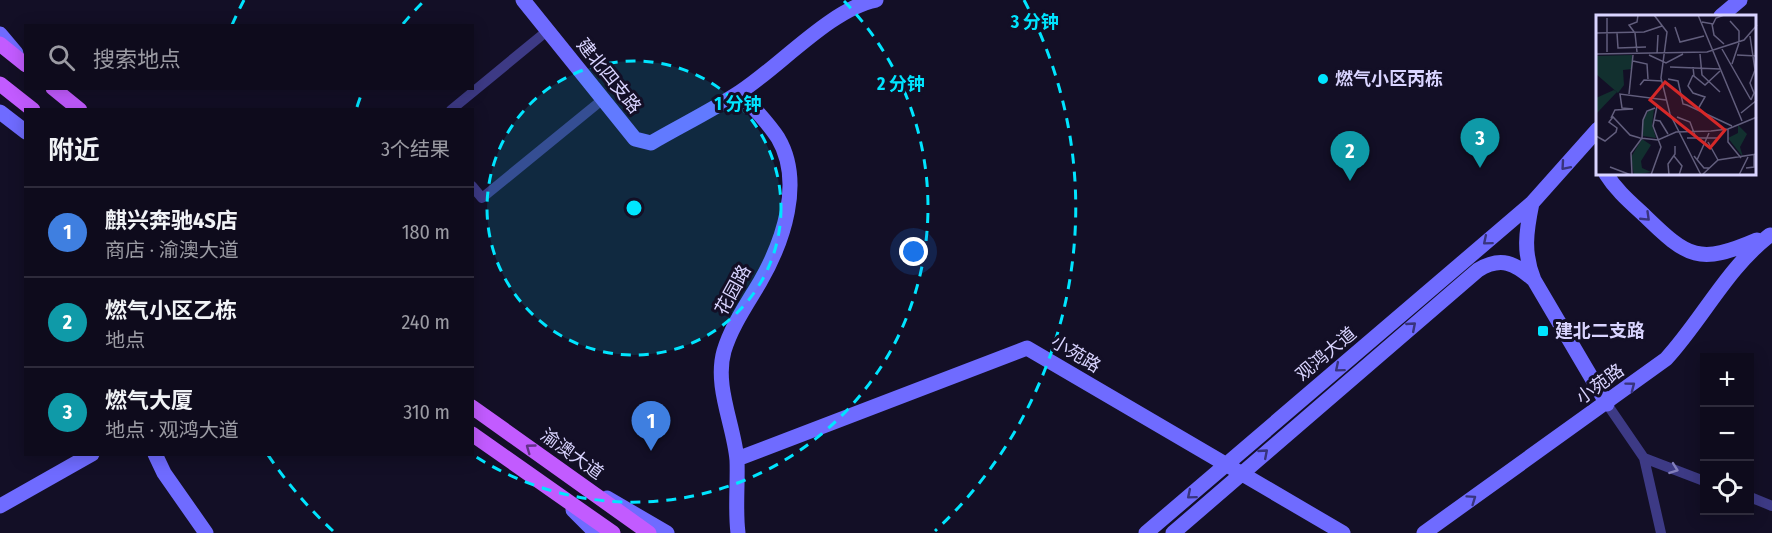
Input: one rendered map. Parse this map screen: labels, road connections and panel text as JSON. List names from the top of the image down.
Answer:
{
  "streets": {
    "main road": ["渝澳大道"],
    "street": [
      "建北四支路",
      "花园路",
      "小苑路",
      "观鸿大道"
    ]
  },
  "crossings": [
    ["建北四支路", "花园路"],
    ["花园路", "小苑路"],
    ["小苑路", "观鸿大道"]
  ],
  "one_way": ["小苑路"],
  "places": {
    "other": ["燃气小区丙栋"],
    "transit": ["建北二支路"]
  },
  "page": {
    "search": "搜索地点",
    "heading": ["附近", "3个结果"],
    "pins": ["3", "2", "1"],
    "list": [
      {
        "mark": "1",
        "name": "麒兴奔驰4S店",
        "note": "商店 · 渝澳大道",
        "value": "180 m"
      },
      {
        "mark": "2",
        "name": "燃气小区乙栋",
        "note": "地点",
        "value": "240 m"
      },
      {
        "mark": "3",
        "name": "燃气大厦",
        "note": "地点 · 观鸿大道",
        "value": "310 m"
      }
    ],
    "map_buttons": ["+", "−"]
  },
  "rings": ["3 分钟", "2 分钟", "1 分钟"]
}
